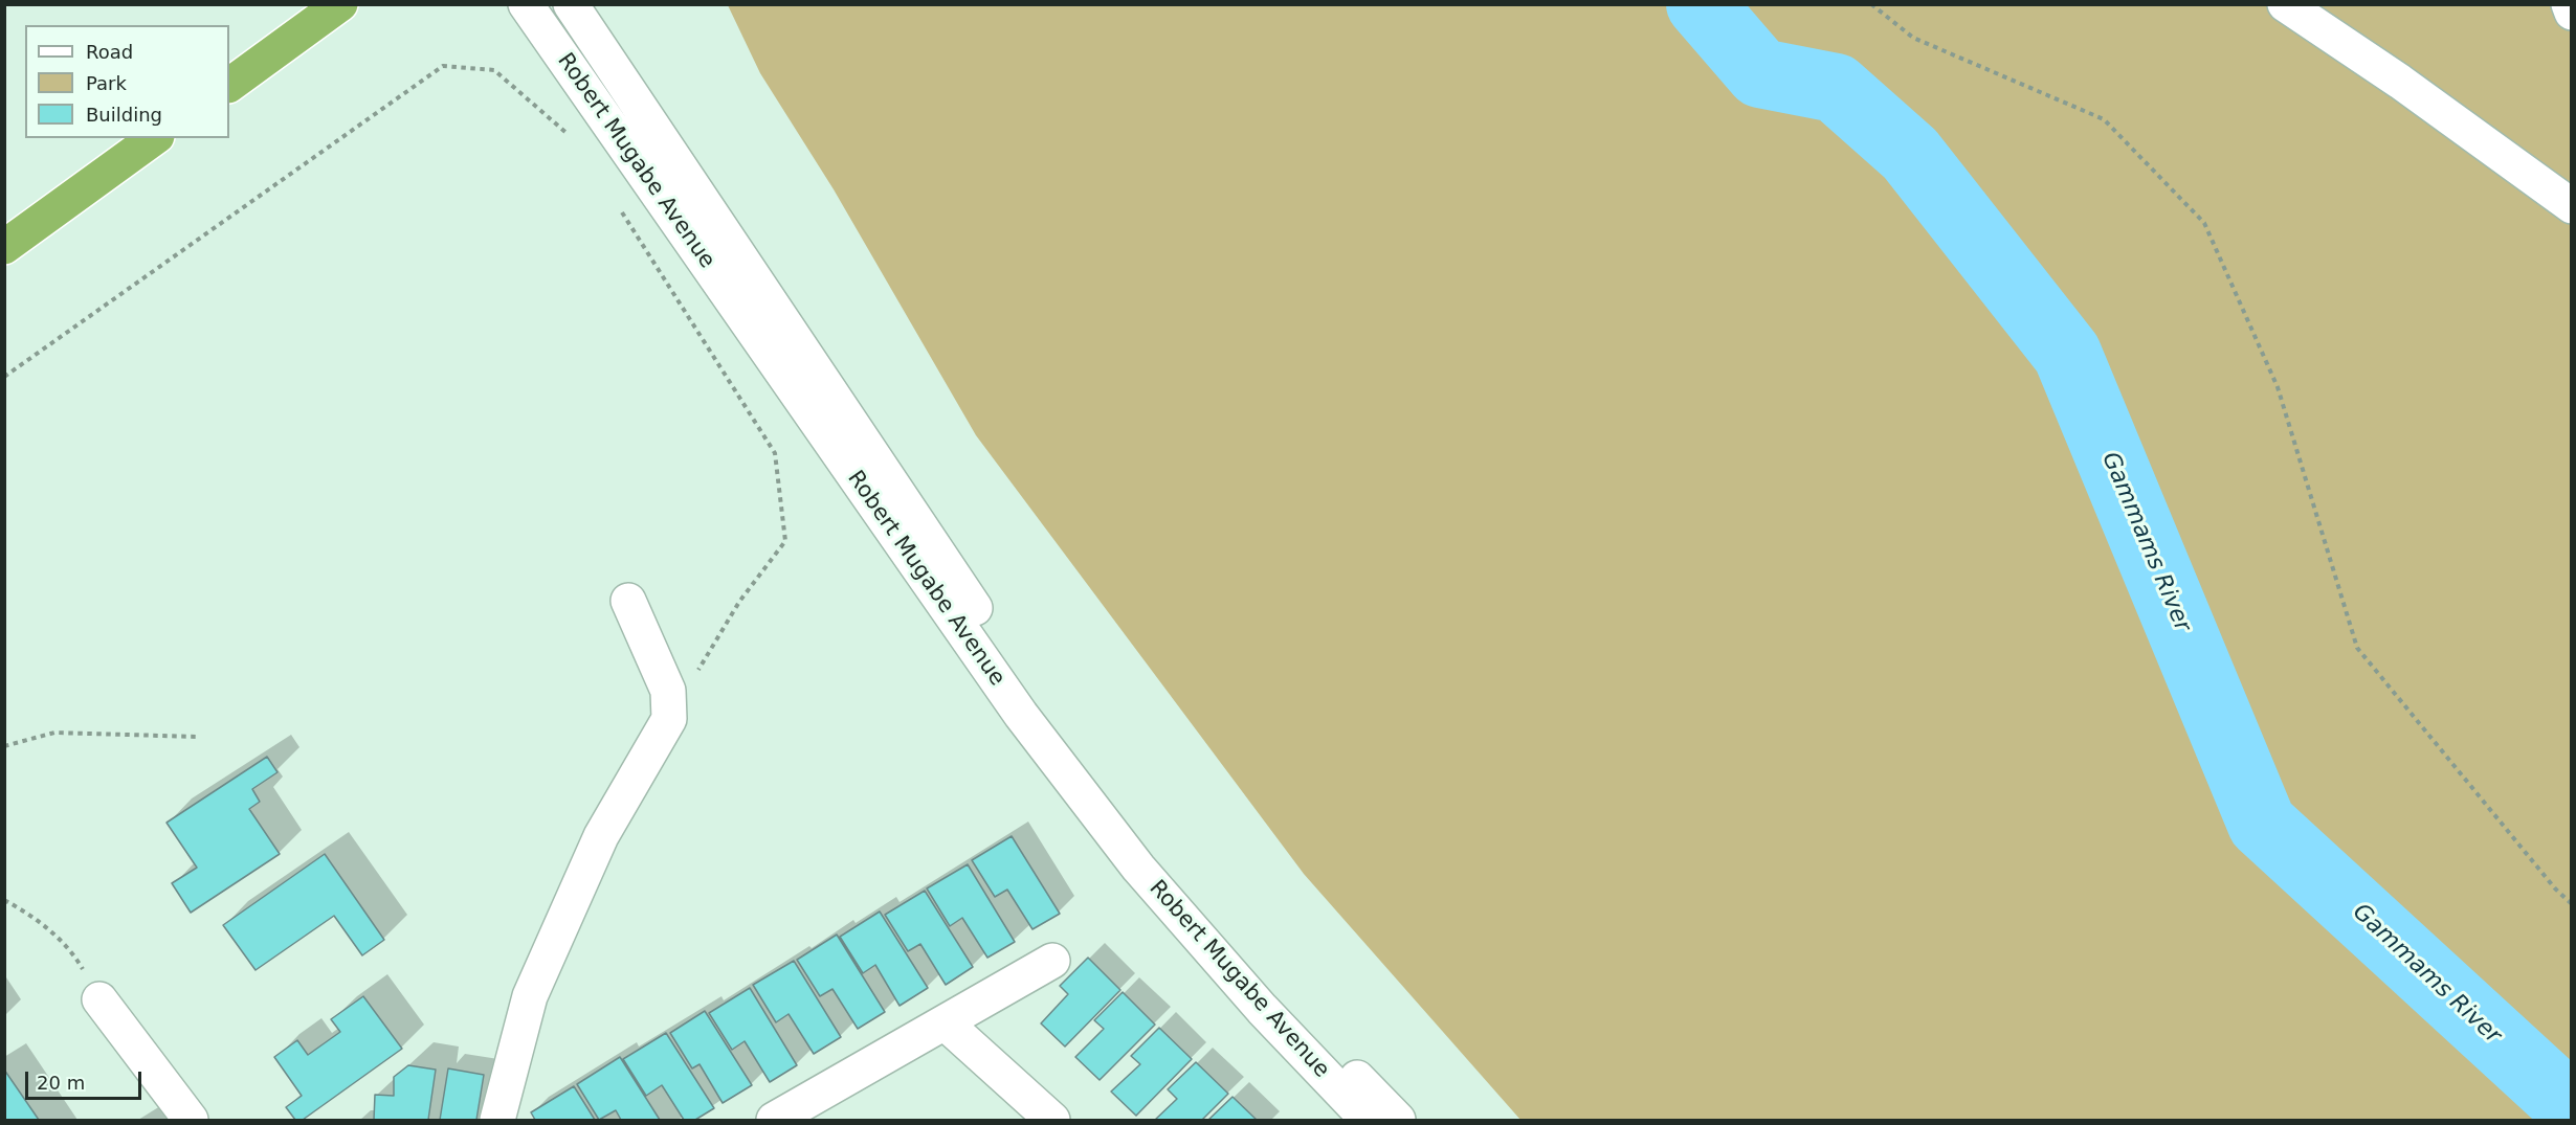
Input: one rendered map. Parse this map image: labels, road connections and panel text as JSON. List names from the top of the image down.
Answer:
{
  "streets": {
    "street": ["Robert Mugabe Avenue"]
  },
  "water": ["Gammams River"],
  "legend": ["Road", "Park", "Building"],
  "scale_bar": "20 m"
}
